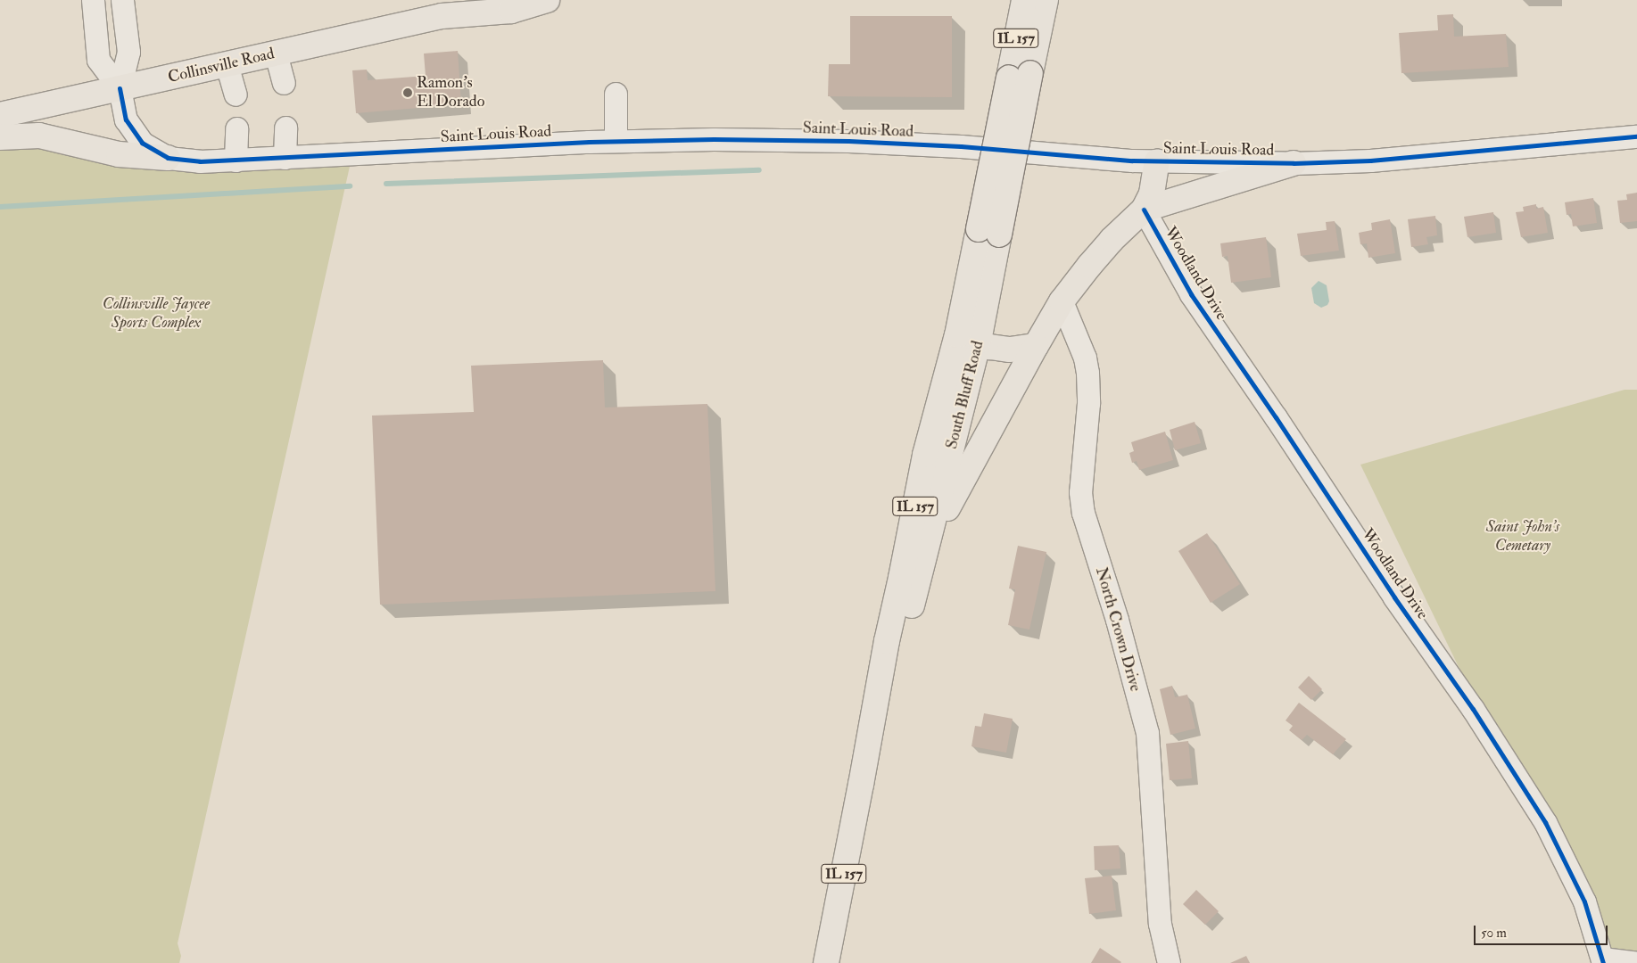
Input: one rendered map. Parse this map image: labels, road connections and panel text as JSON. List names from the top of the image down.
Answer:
{
  "streets": {
    "main road": ["IL 157", "Collinsville Road", "South Bluff Road"],
    "street": ["Saint Louis Road", "Woodland Drive", "North Crown Drive"]
  },
  "crossings": [
    ["Collinsville Road", "Saint Louis Road"]
  ],
  "parks": ["Collinsville Jaycee Sports Complex", "Saint John's Cemetary"],
  "places": ["Ramon's El Dorado"],
  "scale_bar": "50 m"
}
